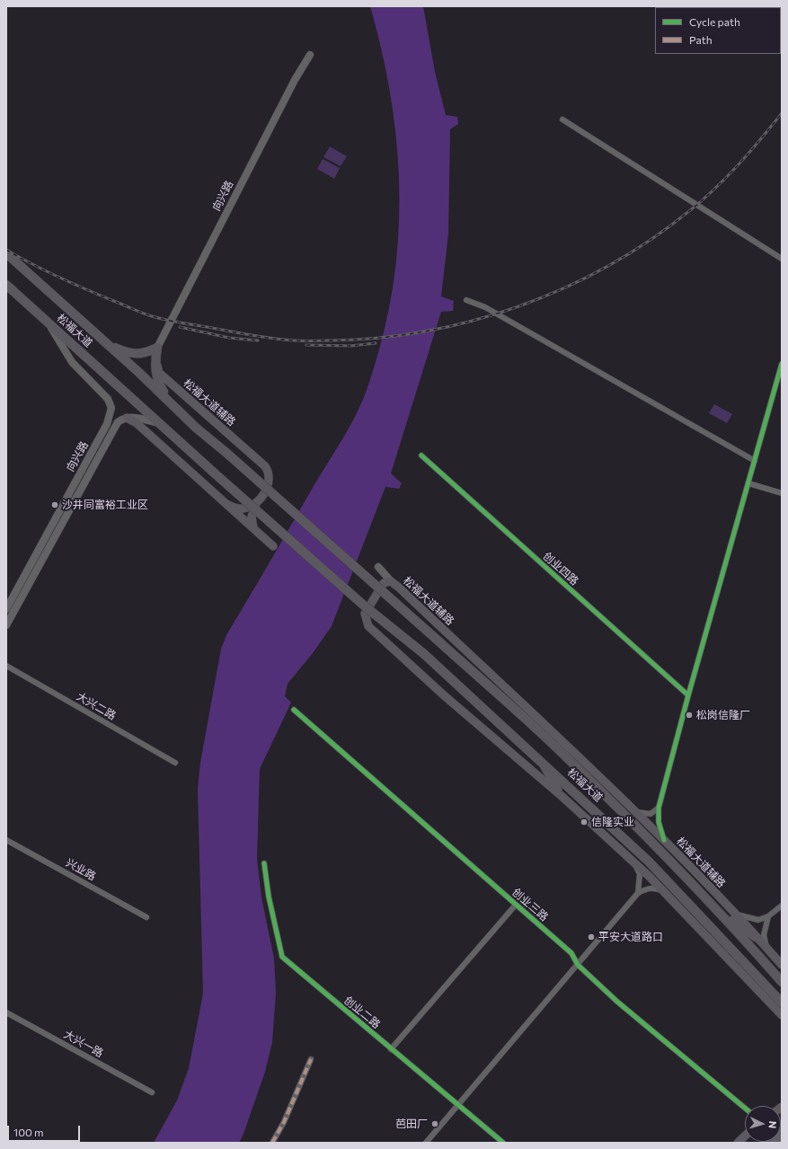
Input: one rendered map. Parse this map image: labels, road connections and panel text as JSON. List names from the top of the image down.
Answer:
{
  "streets": {
    "main road": ["松福大道", "松福大道辅路"],
    "street": [
      "向兴路",
      "创业四路",
      "大兴二路",
      "兴业路",
      "创业三路",
      "创业二路",
      "大兴一路"
    ]
  },
  "crossings": [
    ["向兴路", "松福大道"],
    ["向兴路", "松福大道辅路"],
    ["松福大道", "松福大道辅路"]
  ],
  "places": [
    "沙井同富裕工业区",
    "松岗信隆厂",
    "信隆实业",
    "平安大道路口",
    "芭田厂"
  ],
  "legend": ["Cycle path", "Path"],
  "scale_bar": "100 m",
  "north": "right"
}
